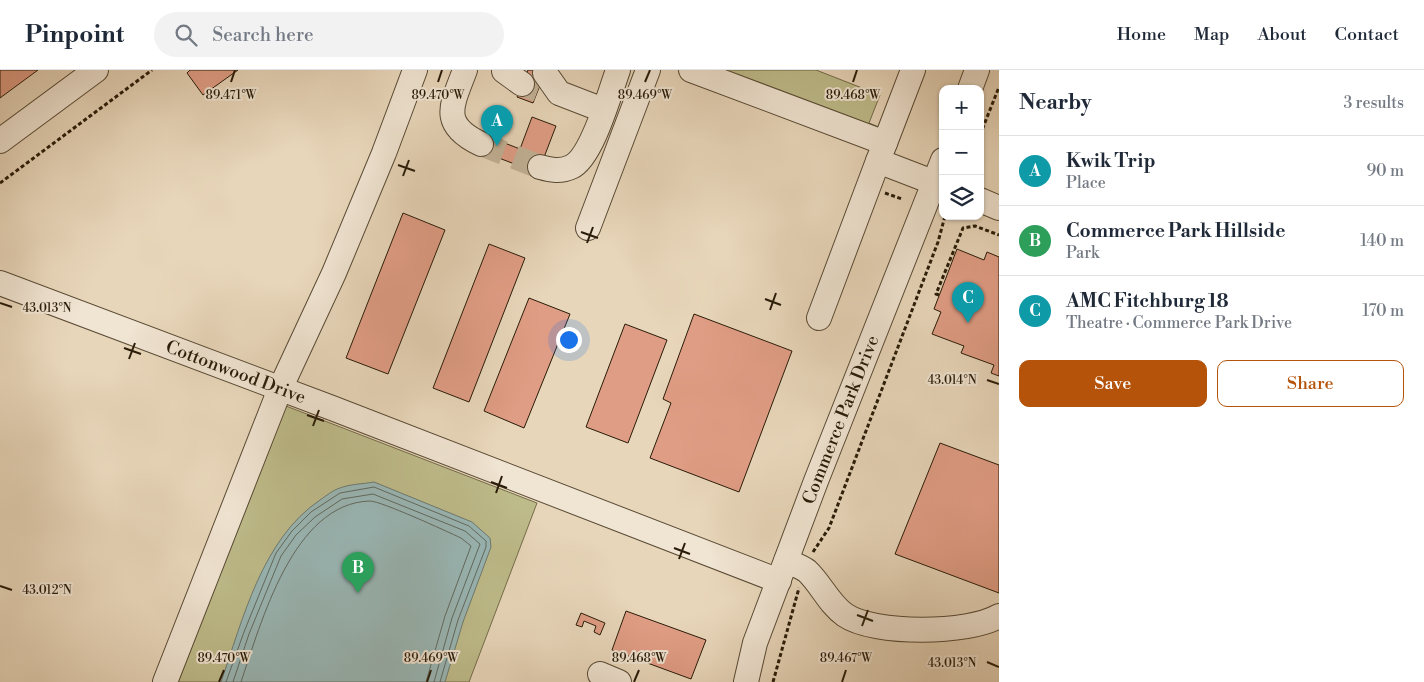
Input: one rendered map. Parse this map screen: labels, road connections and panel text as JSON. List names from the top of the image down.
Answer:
{
  "streets": {
    "street": ["Cottonwood Drive", "Commerce Park Drive"]
  },
  "crossings": [
    ["Cottonwood Drive", "Commerce Park Drive"]
  ],
  "page": {
    "header": "Pinpoint",
    "search": "Search here",
    "nav": [
      "Home",
      "Map",
      "About",
      "Contact"
    ],
    "heading": ["Nearby", "3 results"],
    "map_buttons": ["+", "−"],
    "pins": ["A", "C", "B"],
    "list": [
      {
        "mark": "A",
        "name": "Kwik Trip",
        "note": "Place",
        "value": "90 m"
      },
      {
        "mark": "B",
        "name": "Commerce Park Hillside",
        "note": "Park",
        "value": "140 m"
      },
      {
        "mark": "C",
        "name": "AMC Fitchburg 18",
        "note": "Theatre · Commerce Park Drive",
        "value": "170 m"
      }
    ],
    "buttons": ["Save", "Share"]
  },
  "coordinates": [
    "89.471°W",
    "89.470°W",
    "89.469°W",
    "89.468°W",
    "43.013°N",
    "43.014°N",
    "43.012°N",
    "89.467°W"
  ]
}
